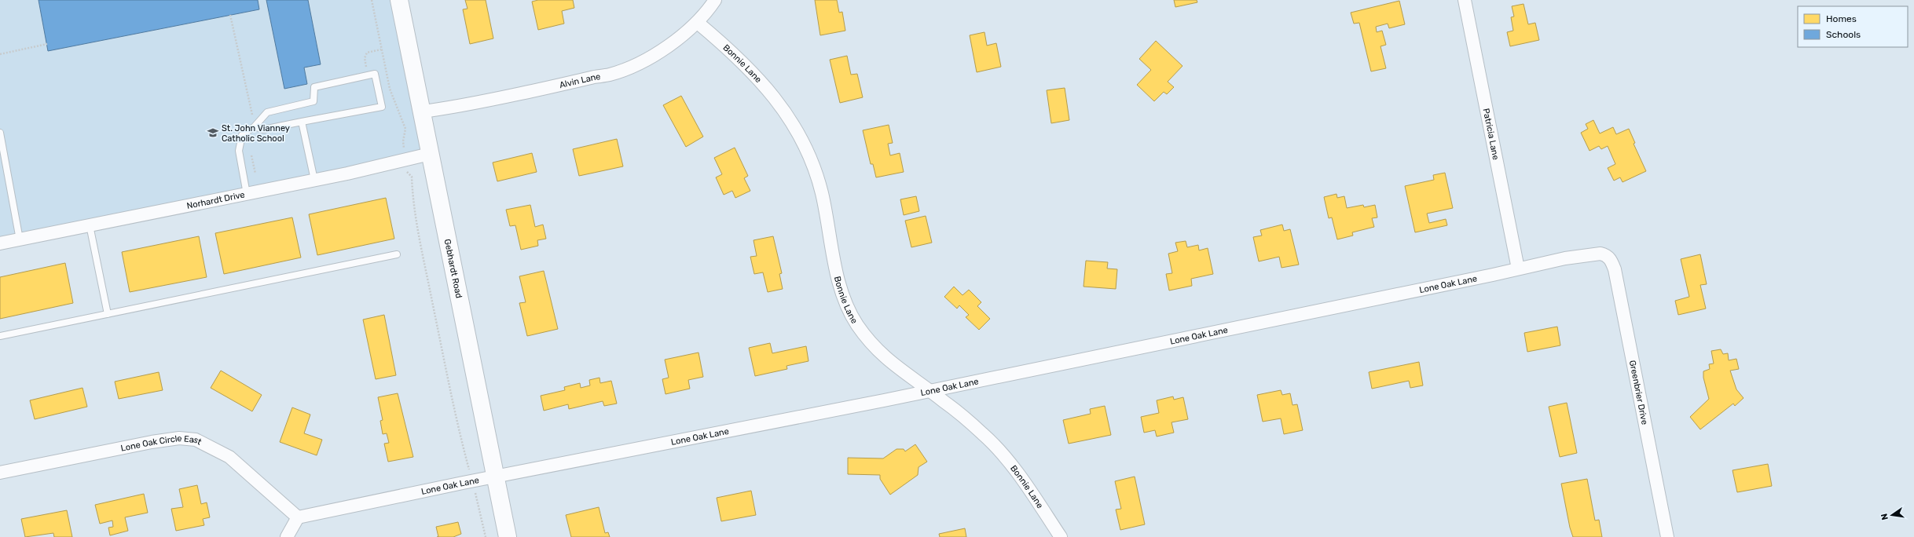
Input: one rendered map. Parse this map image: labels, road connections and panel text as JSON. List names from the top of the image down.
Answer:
{
  "streets": {
    "street": [
      "Bonnie Lane",
      "Alvin Lane",
      "Patricia Lane",
      "Norhardt Drive",
      "Gebhardt Road",
      "Lone Oak Lane",
      "Greenbrier Drive",
      "Lone Oak Circle East"
    ]
  },
  "crossings": [
    ["Bonnie Lane", "Alvin Lane"],
    ["Bonnie Lane", "Lone Oak Lane"],
    ["Alvin Lane", "Gebhardt Road"],
    ["Patricia Lane", "Lone Oak Lane"],
    ["Norhardt Drive", "Gebhardt Road"],
    ["Gebhardt Road", "Lone Oak Lane"],
    ["Lone Oak Lane", "Greenbrier Drive"],
    ["Lone Oak Lane", "Lone Oak Circle East"]
  ],
  "places": {
    "school or university": ["St. John Vianney Catholic School"]
  },
  "legend": ["Homes", "Schools"],
  "north": "left"
}
